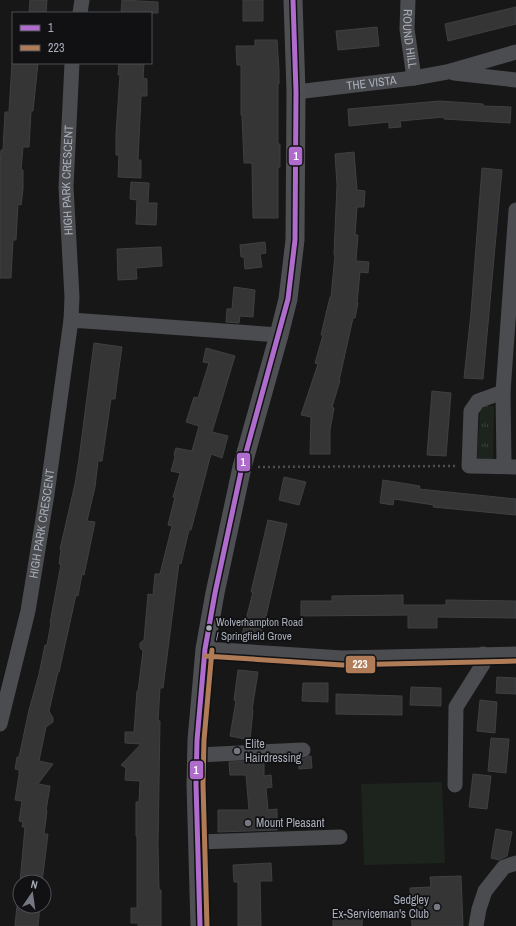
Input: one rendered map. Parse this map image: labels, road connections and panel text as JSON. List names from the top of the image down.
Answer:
{
  "streets": {
    "street": ["ROUND HILL", "THE VISTA", "HIGH PARK CRESCENT"]
  },
  "crossings": [
    ["ROUND HILL", "THE VISTA"]
  ],
  "places": [
    "Wolverhampton Road / Springfield Grove",
    "Elite Hairdressing",
    "Mount Pleasant",
    "Sedgley Ex-Serviceman's Club"
  ],
  "lines": ["transit line 1", "transit line 223"],
  "legend": ["1", "223"],
  "north": "top"
}
